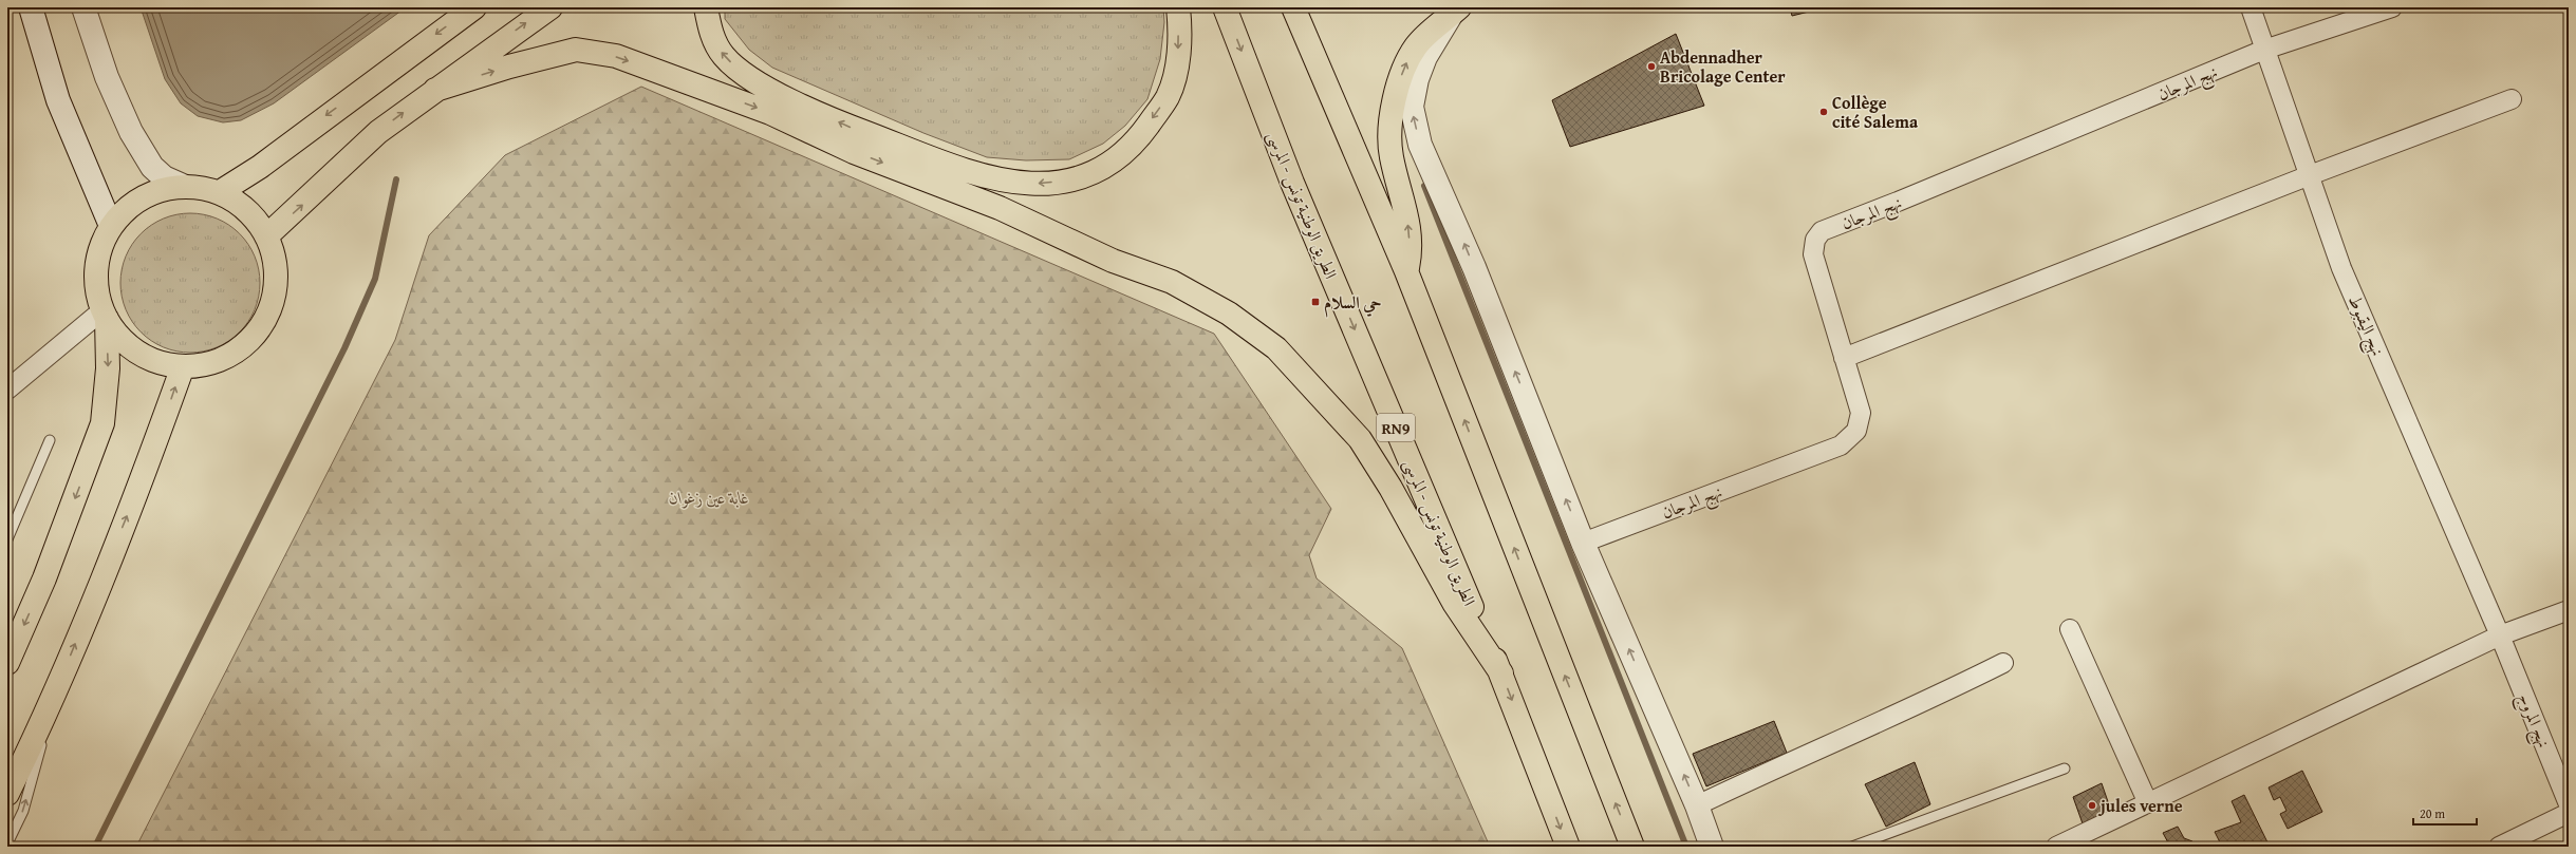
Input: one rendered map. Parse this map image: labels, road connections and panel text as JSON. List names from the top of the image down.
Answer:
{
  "streets": {
    "highway": ["الطريق الوطنية تونس - المرسى", "RN9"],
    "street": ["نهج المرجان", "نهج اليقبوط", "نهج المروج"]
  },
  "crossings": [
    ["نهج المرجان", "نهج اليقبوط"],
    ["نهج اليقبوط", "نهج المروج"]
  ],
  "parks": ["غابة عين زغوان"],
  "places": {
    "other": ["Abdennadher Bricolage Center", "Collège cité Salema", "jules verne"],
    "transit": ["حي السلام"]
  },
  "scale_bar": "20 m"
}
